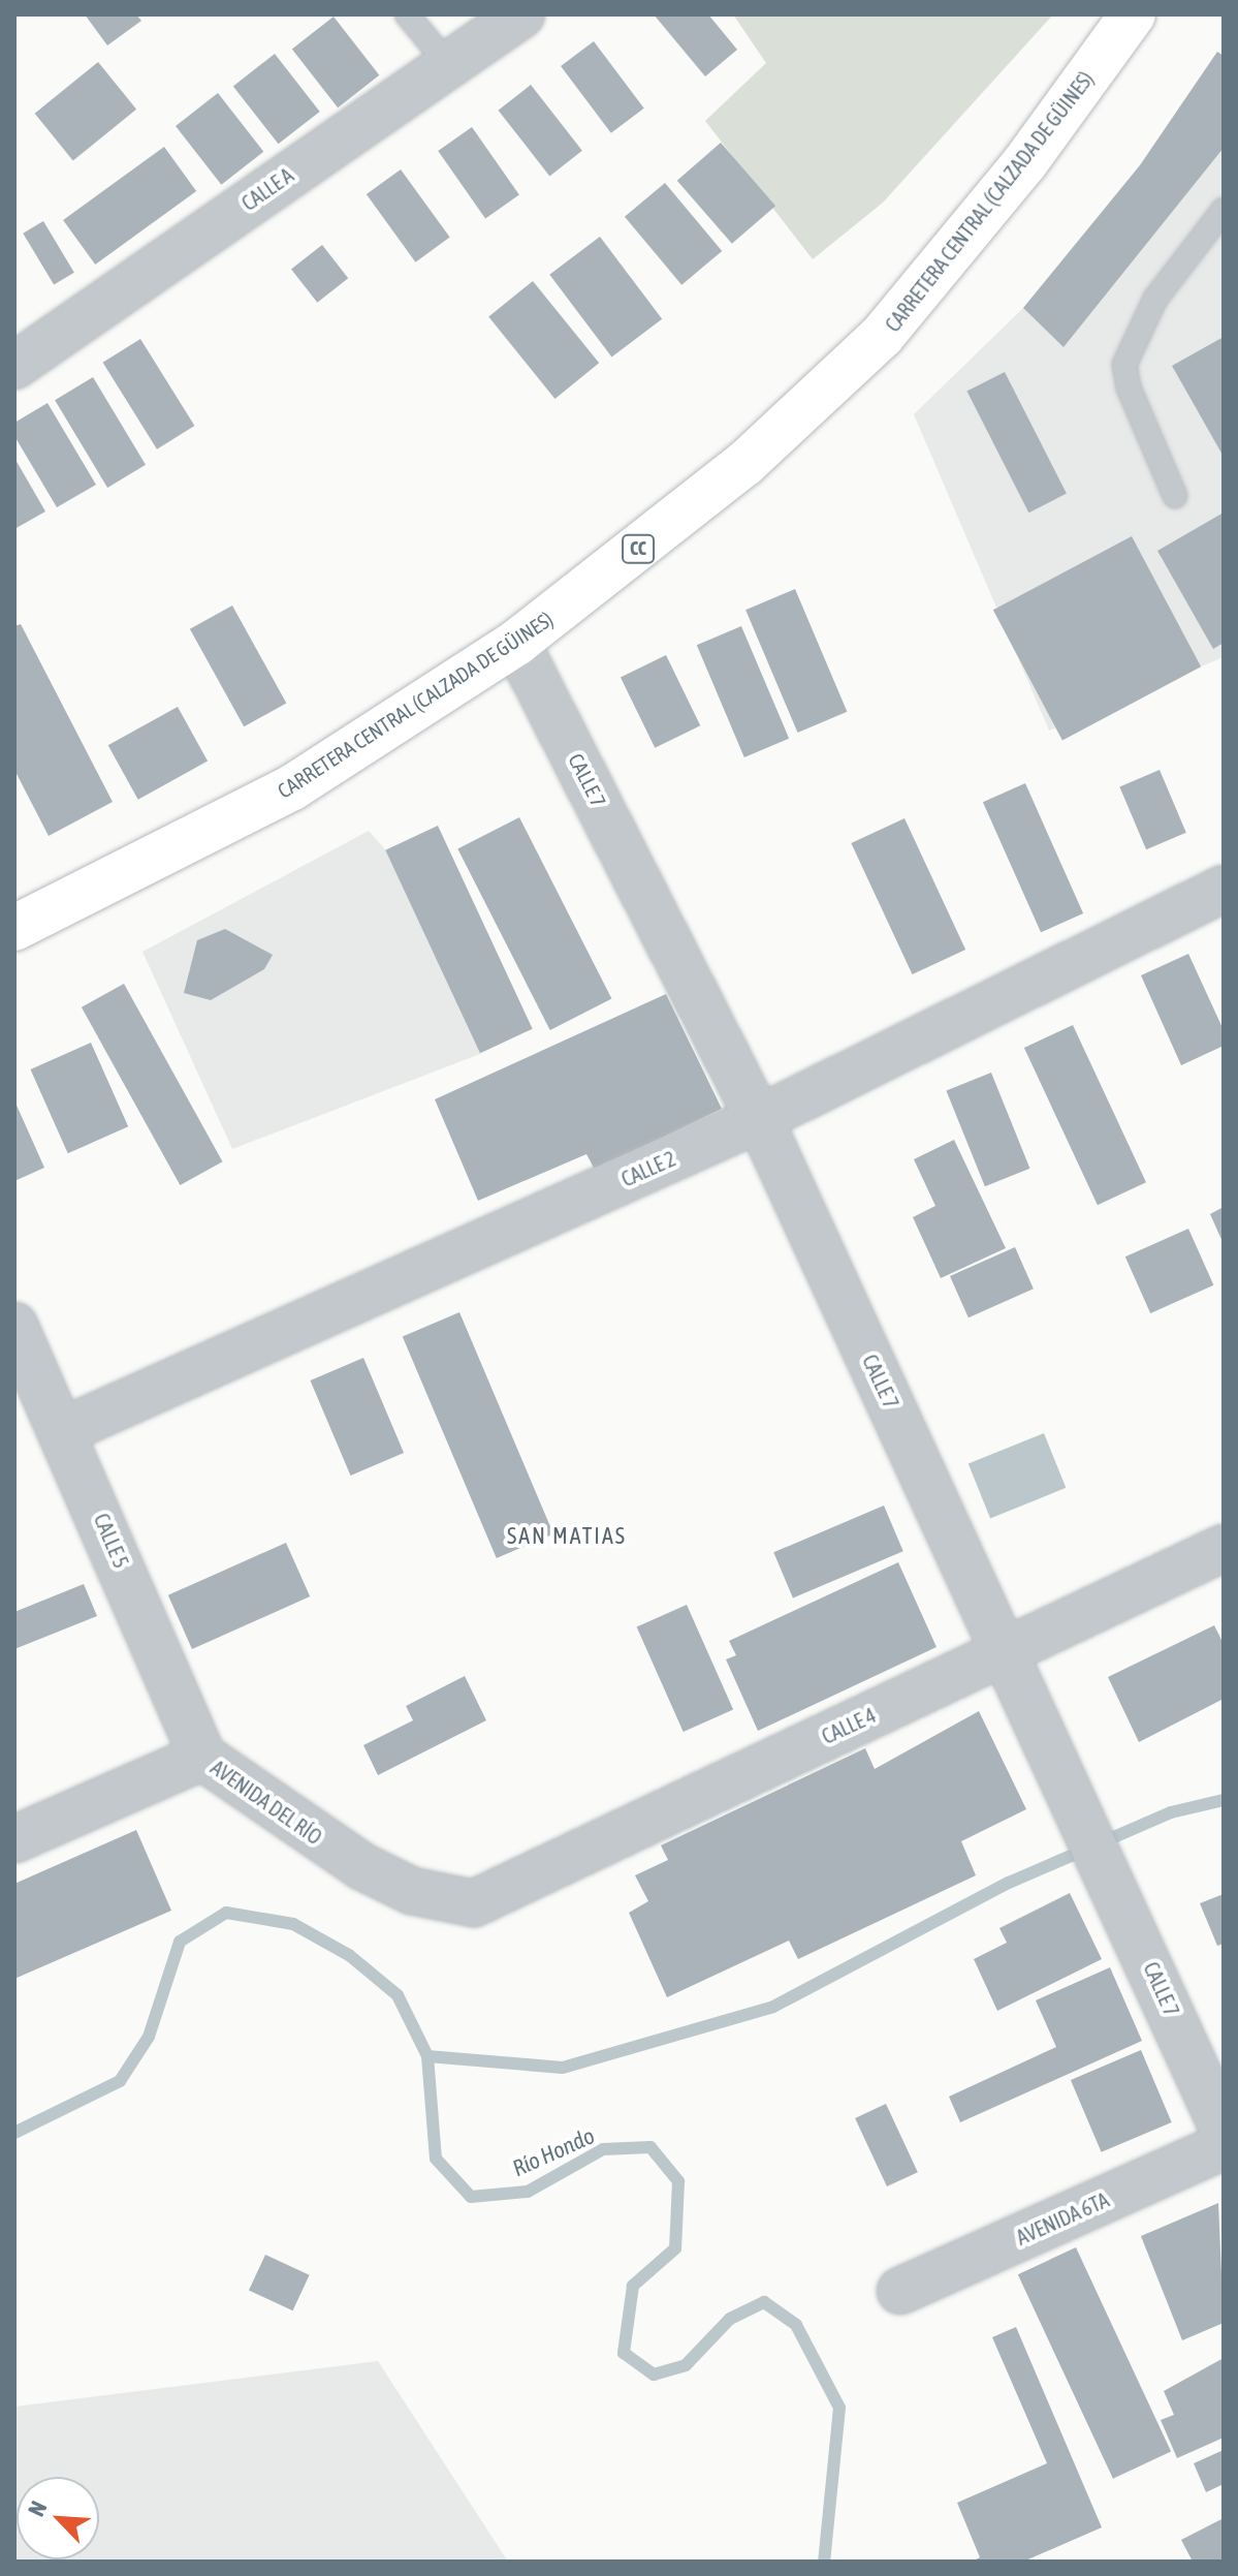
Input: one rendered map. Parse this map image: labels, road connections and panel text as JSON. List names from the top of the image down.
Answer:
{
  "streets": {
    "main road": ["CARRETERA CENTRAL (CALZADA DE GÜINES)", "CC"],
    "street": [
      "CALLE A",
      "CALLE 7",
      "CALLE 2",
      "CALLE 5",
      "CALLE 4",
      "AVENIDA DEL RÍO",
      "AVENIDA 6TA"
    ]
  },
  "crossings": [
    ["CARRETERA CENTRAL (CALZADA DE GÜINES)", "CALLE 7"],
    ["CALLE 7", "CALLE 2"],
    ["CALLE 7", "CALLE 4"],
    ["CALLE 2", "CALLE 5"],
    ["CALLE 5", "AVENIDA DEL RÍO"],
    ["CALLE 4", "AVENIDA DEL RÍO"]
  ],
  "districts": ["SAN MATIAS"],
  "water": ["Río Hondo"],
  "north": "top left"
}
